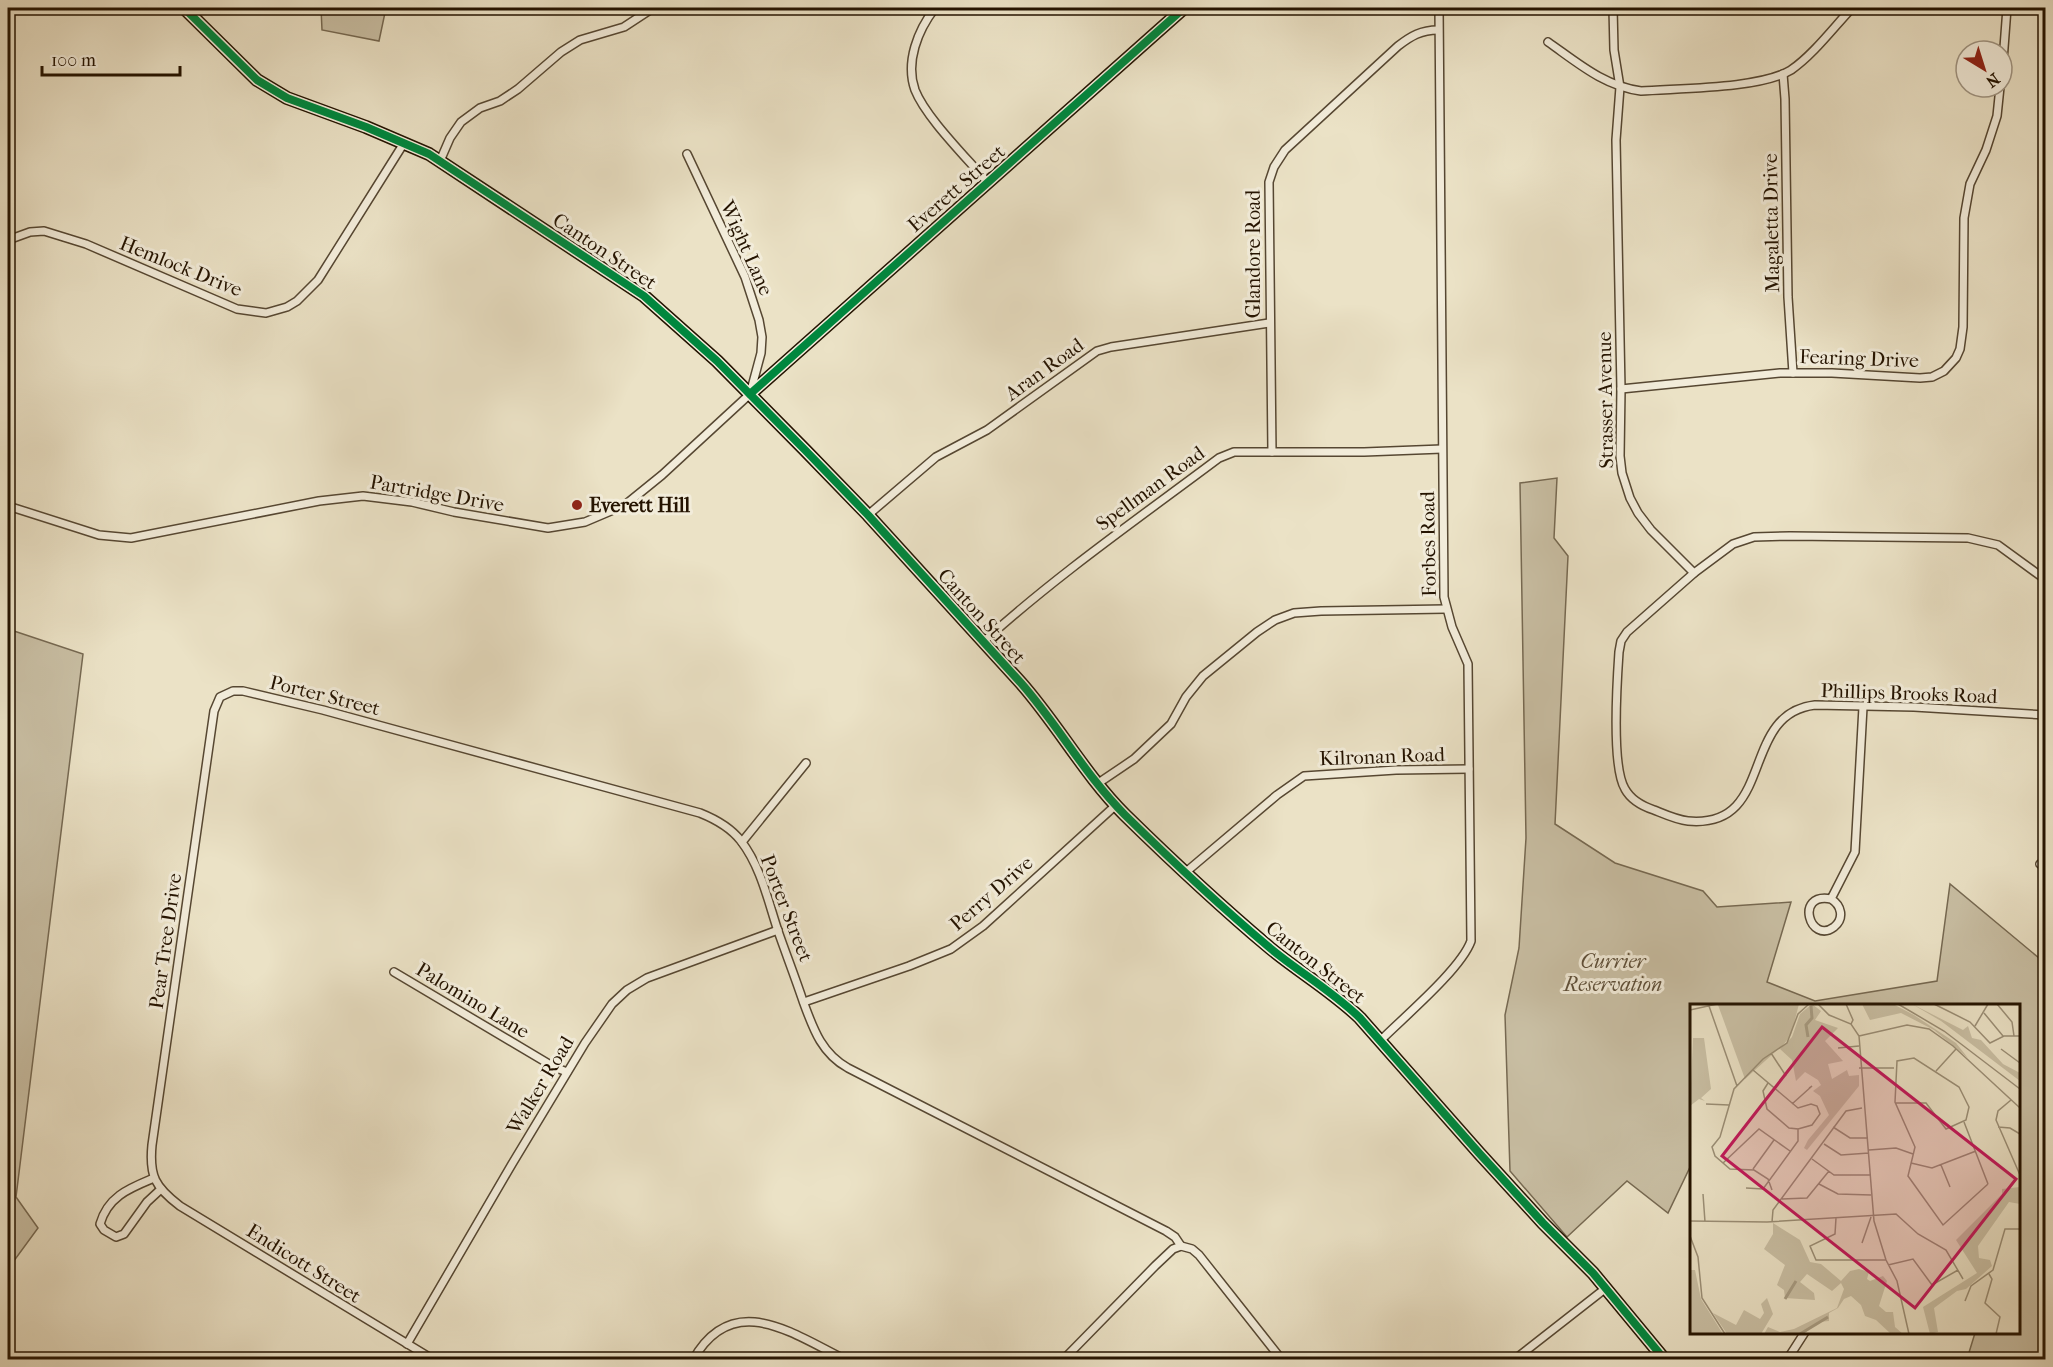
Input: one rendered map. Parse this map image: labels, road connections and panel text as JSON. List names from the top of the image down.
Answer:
{
  "streets": {
    "main road": ["Everett Street", "Canton Street"],
    "street": [
      "Magaletta Drive",
      "Wight Lane",
      "Glandore Road",
      "Hemlock Drive",
      "Fearing Drive",
      "Aran Road",
      "Strasser Avenue",
      "Spellman Road",
      "Partridge Drive",
      "Forbes Road",
      "Phillips Brooks Road",
      "Porter Street",
      "Kilronan Road",
      "Perry Drive",
      "Pear Tree Drive",
      "Palomino Lane",
      "Walker Road",
      "Endicott Street"
    ]
  },
  "crossings": [
    ["Everett Street", "Wight Lane"],
    ["Everett Street", "Canton Street"],
    ["Everett Street", "Partridge Drive"],
    ["Magaletta Drive", "Fearing Drive"],
    ["Wight Lane", "Canton Street"],
    ["Wight Lane", "Partridge Drive"],
    ["Canton Street", "Hemlock Drive"],
    ["Canton Street", "Aran Road"],
    ["Canton Street", "Spellman Road"],
    ["Canton Street", "Partridge Drive"],
    ["Canton Street", "Forbes Road"],
    ["Canton Street", "Kilronan Road"],
    ["Canton Street", "Perry Drive"],
    ["Glandore Road", "Aran Road"],
    ["Glandore Road", "Spellman Road"],
    ["Glandore Road", "Forbes Road"],
    ["Fearing Drive", "Strasser Avenue"],
    ["Strasser Avenue", "Phillips Brooks Road"],
    ["Spellman Road", "Forbes Road"],
    ["Forbes Road", "Kilronan Road"],
    ["Porter Street", "Perry Drive"],
    ["Porter Street", "Pear Tree Drive"],
    ["Porter Street", "Walker Road"],
    ["Pear Tree Drive", "Endicott Street"],
    ["Palomino Lane", "Walker Road"],
    ["Walker Road", "Endicott Street"]
  ],
  "parks": ["Currier Reservation"],
  "places": ["Everett Hill"],
  "scale_bar": "100 m",
  "north": "bottom right"
}
